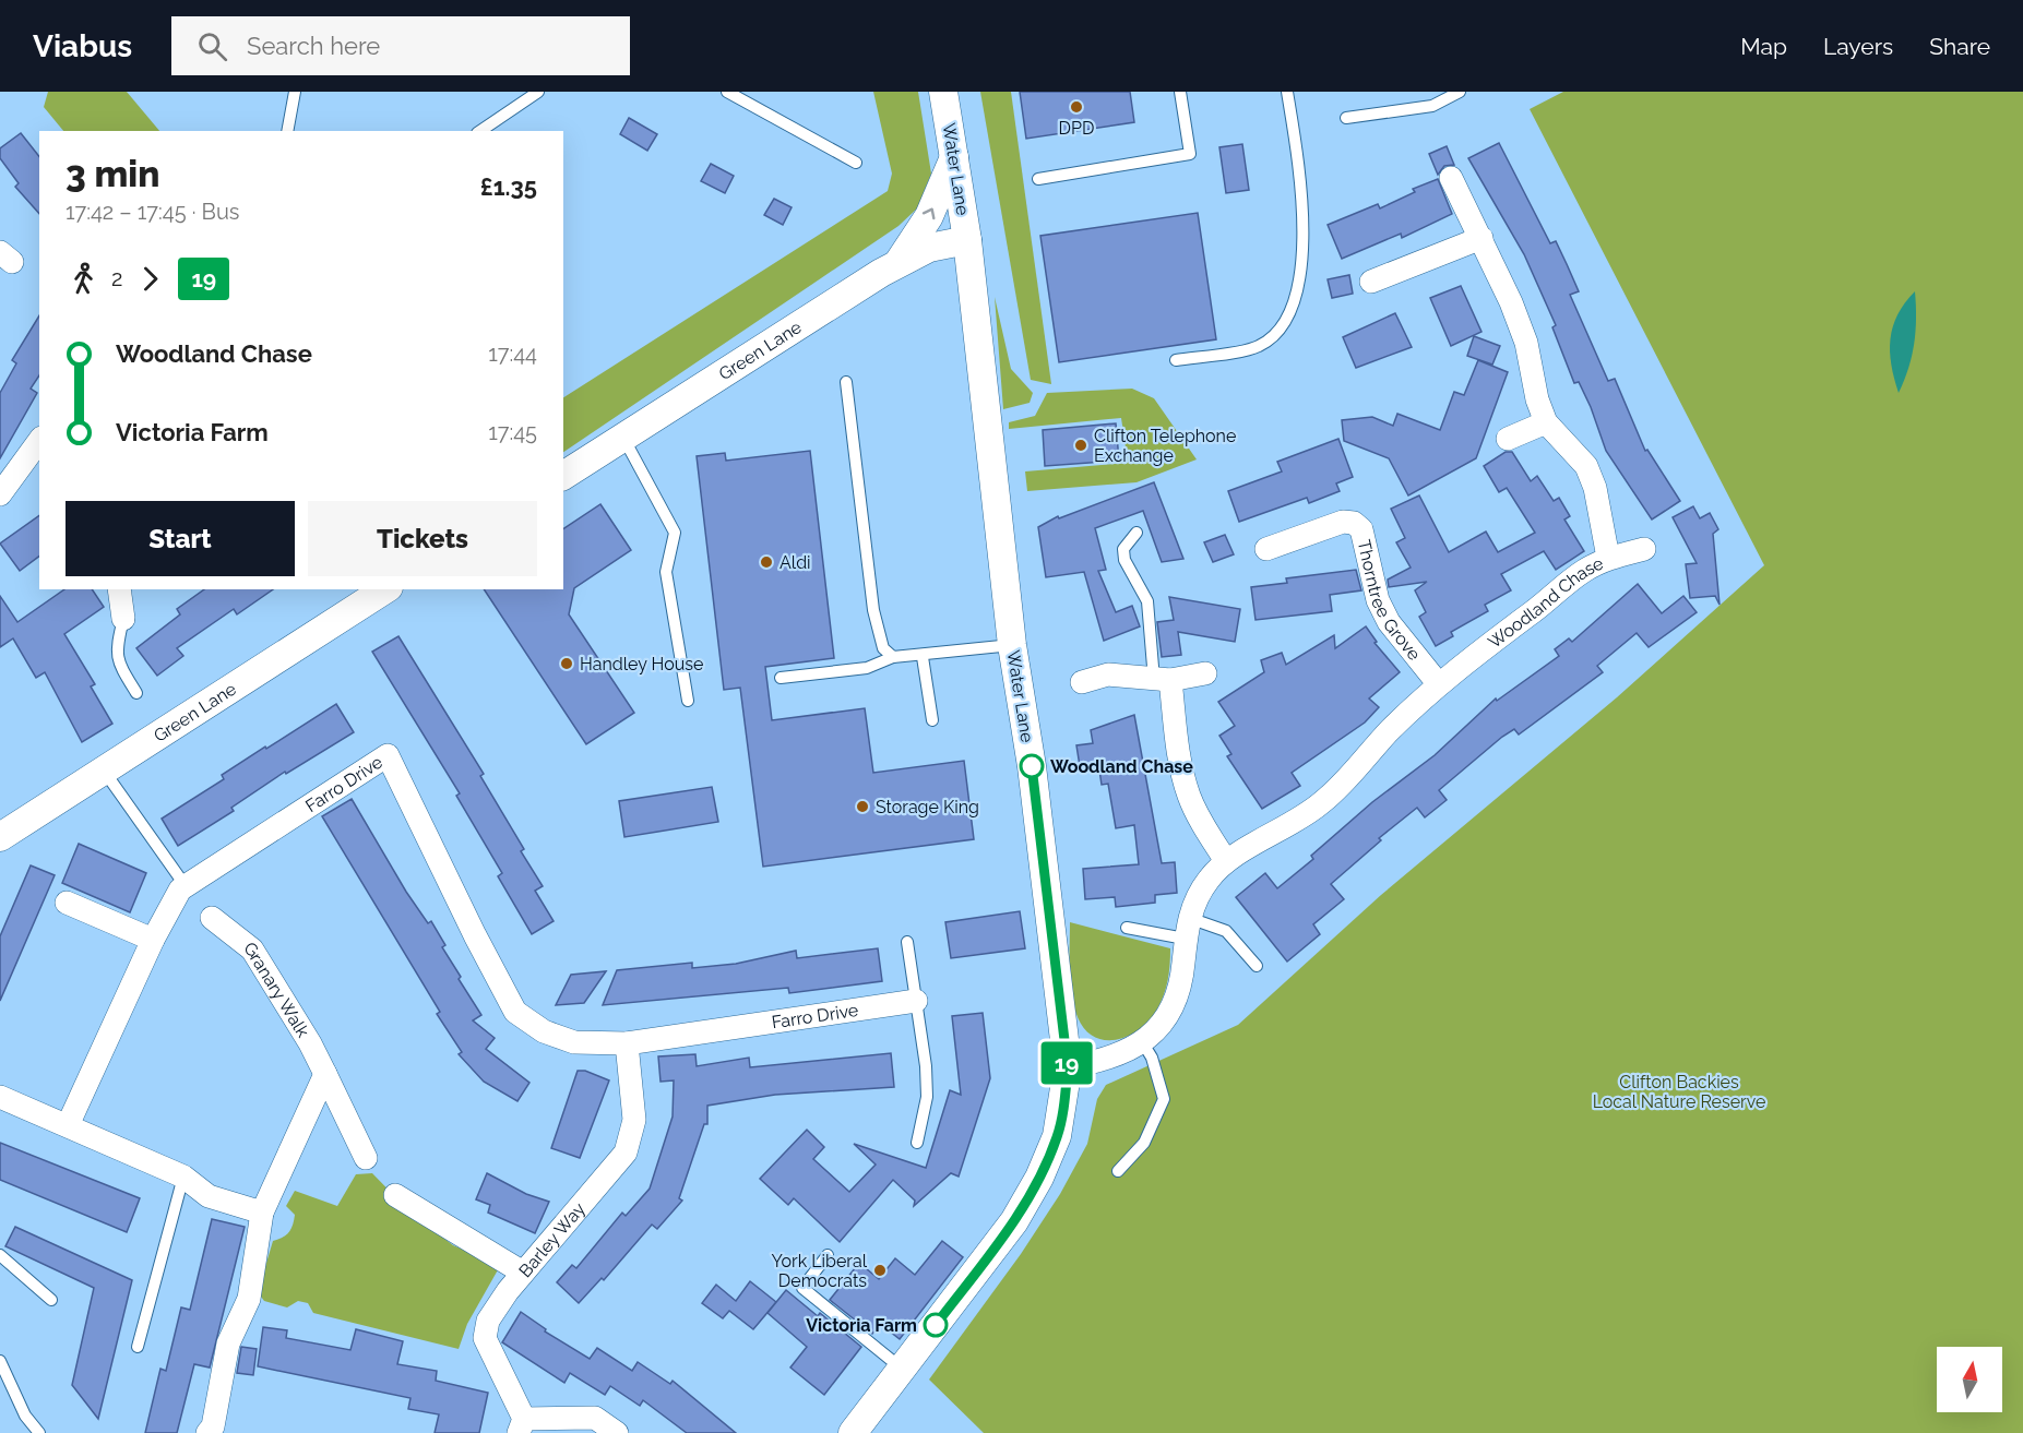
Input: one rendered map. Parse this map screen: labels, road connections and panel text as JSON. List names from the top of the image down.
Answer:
{
  "streets": {
    "street": [
      "Water Lane",
      "Green Lane",
      "Thorntree Grove",
      "Woodland Chase",
      "Farro Drive",
      "Granary Walk",
      "Barley Way"
    ]
  },
  "crossings": [
    ["Water Lane", "Green Lane"],
    ["Water Lane", "Woodland Chase"],
    ["Thorntree Grove", "Woodland Chase"],
    ["Farro Drive", "Barley Way"]
  ],
  "parks": ["Clifton Backies Local Nature Reserve"],
  "places": [
    "DPD",
    "Clifton Telephone Exchange",
    "Aldi",
    "Handley House",
    "Woodland Chase",
    "Storage King",
    "York Liberal Democrats",
    "Victoria Farm"
  ],
  "lines": ["bus line 19"],
  "north": "top",
  "page": {
    "header": "Viabus",
    "search": "Search here",
    "nav": ["Map", "Layers", "Share"],
    "on_map": "19",
    "heading": ["3 min", "17:42 – 17:45 · Bus", "£1.35"],
    "legs": ["2", "19"],
    "list": [
      {
        "name": "Woodland Chase",
        "value": "17:44"
      },
      {
        "name": "Victoria Farm",
        "value": "17:45"
      }
    ],
    "buttons": ["Start", "Tickets"]
  }
}
